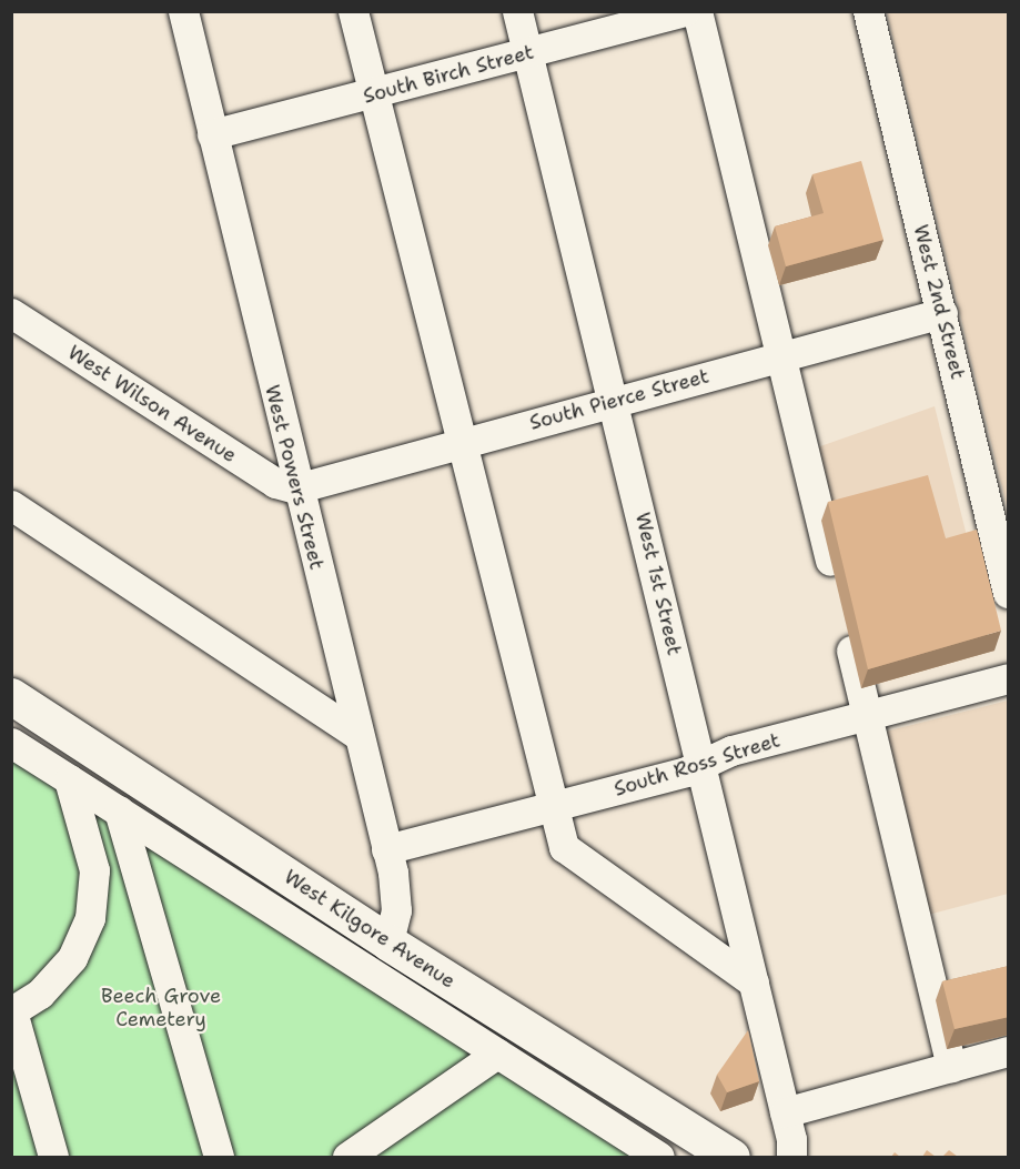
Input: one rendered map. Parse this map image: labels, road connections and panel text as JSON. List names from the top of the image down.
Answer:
{
  "streets": {
    "main road": ["West Kilgore Avenue"],
    "street": [
      "South Birch Street",
      "West 2nd Street",
      "South Pierce Street",
      "West Wilson Avenue",
      "West Powers Street",
      "West 1st Street",
      "South Ross Street"
    ]
  },
  "crossings": [
    ["South Birch Street", "West Powers Street"],
    ["South Birch Street", "West 1st Street"],
    ["West 2nd Street", "South Pierce Street"],
    ["South Pierce Street", "West Wilson Avenue"],
    ["South Pierce Street", "West Powers Street"],
    ["South Pierce Street", "West 1st Street"],
    ["West Wilson Avenue", "West Powers Street"],
    ["West Powers Street", "South Ross Street"],
    ["West Powers Street", "West Kilgore Avenue"],
    ["West 1st Street", "South Ross Street"]
  ],
  "parks": ["Beech Grove Cemetery"]
}
